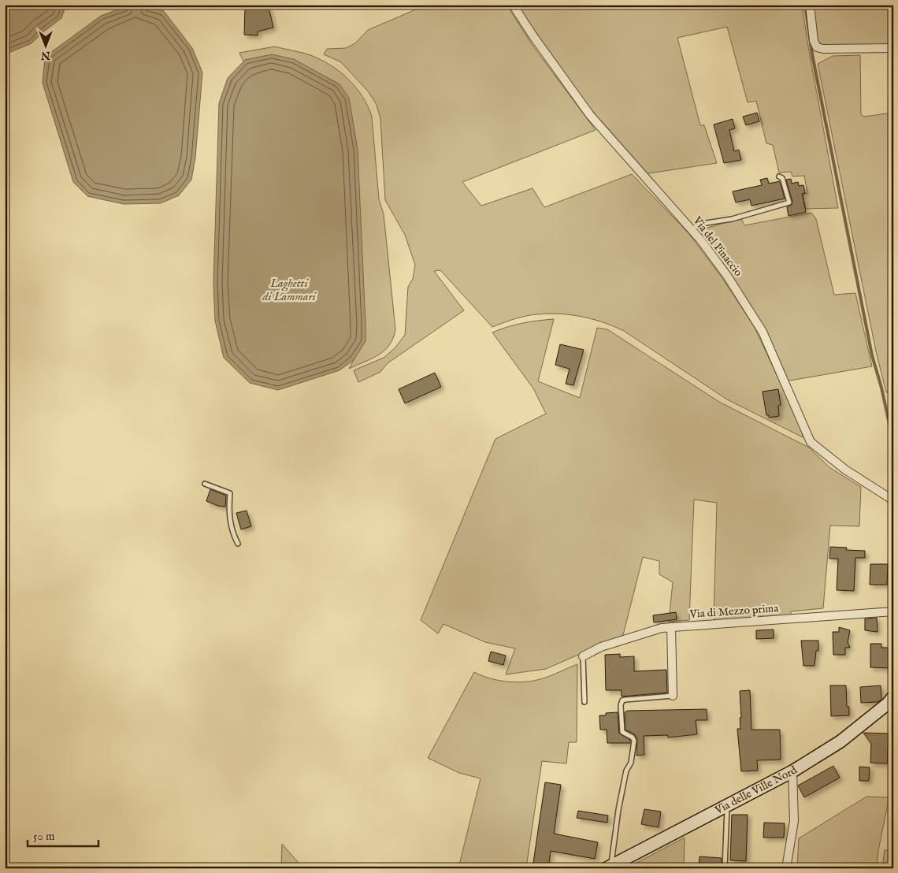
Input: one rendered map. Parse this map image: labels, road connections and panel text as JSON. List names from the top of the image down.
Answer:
{
  "streets": {
    "street": ["Via del Pinaccio", "Via di Mezzo prima", "Via delle Ville Nord"]
  },
  "water": ["Laghetti di Lammari"],
  "scale_bar": "50 m",
  "north": "bottom"
}
